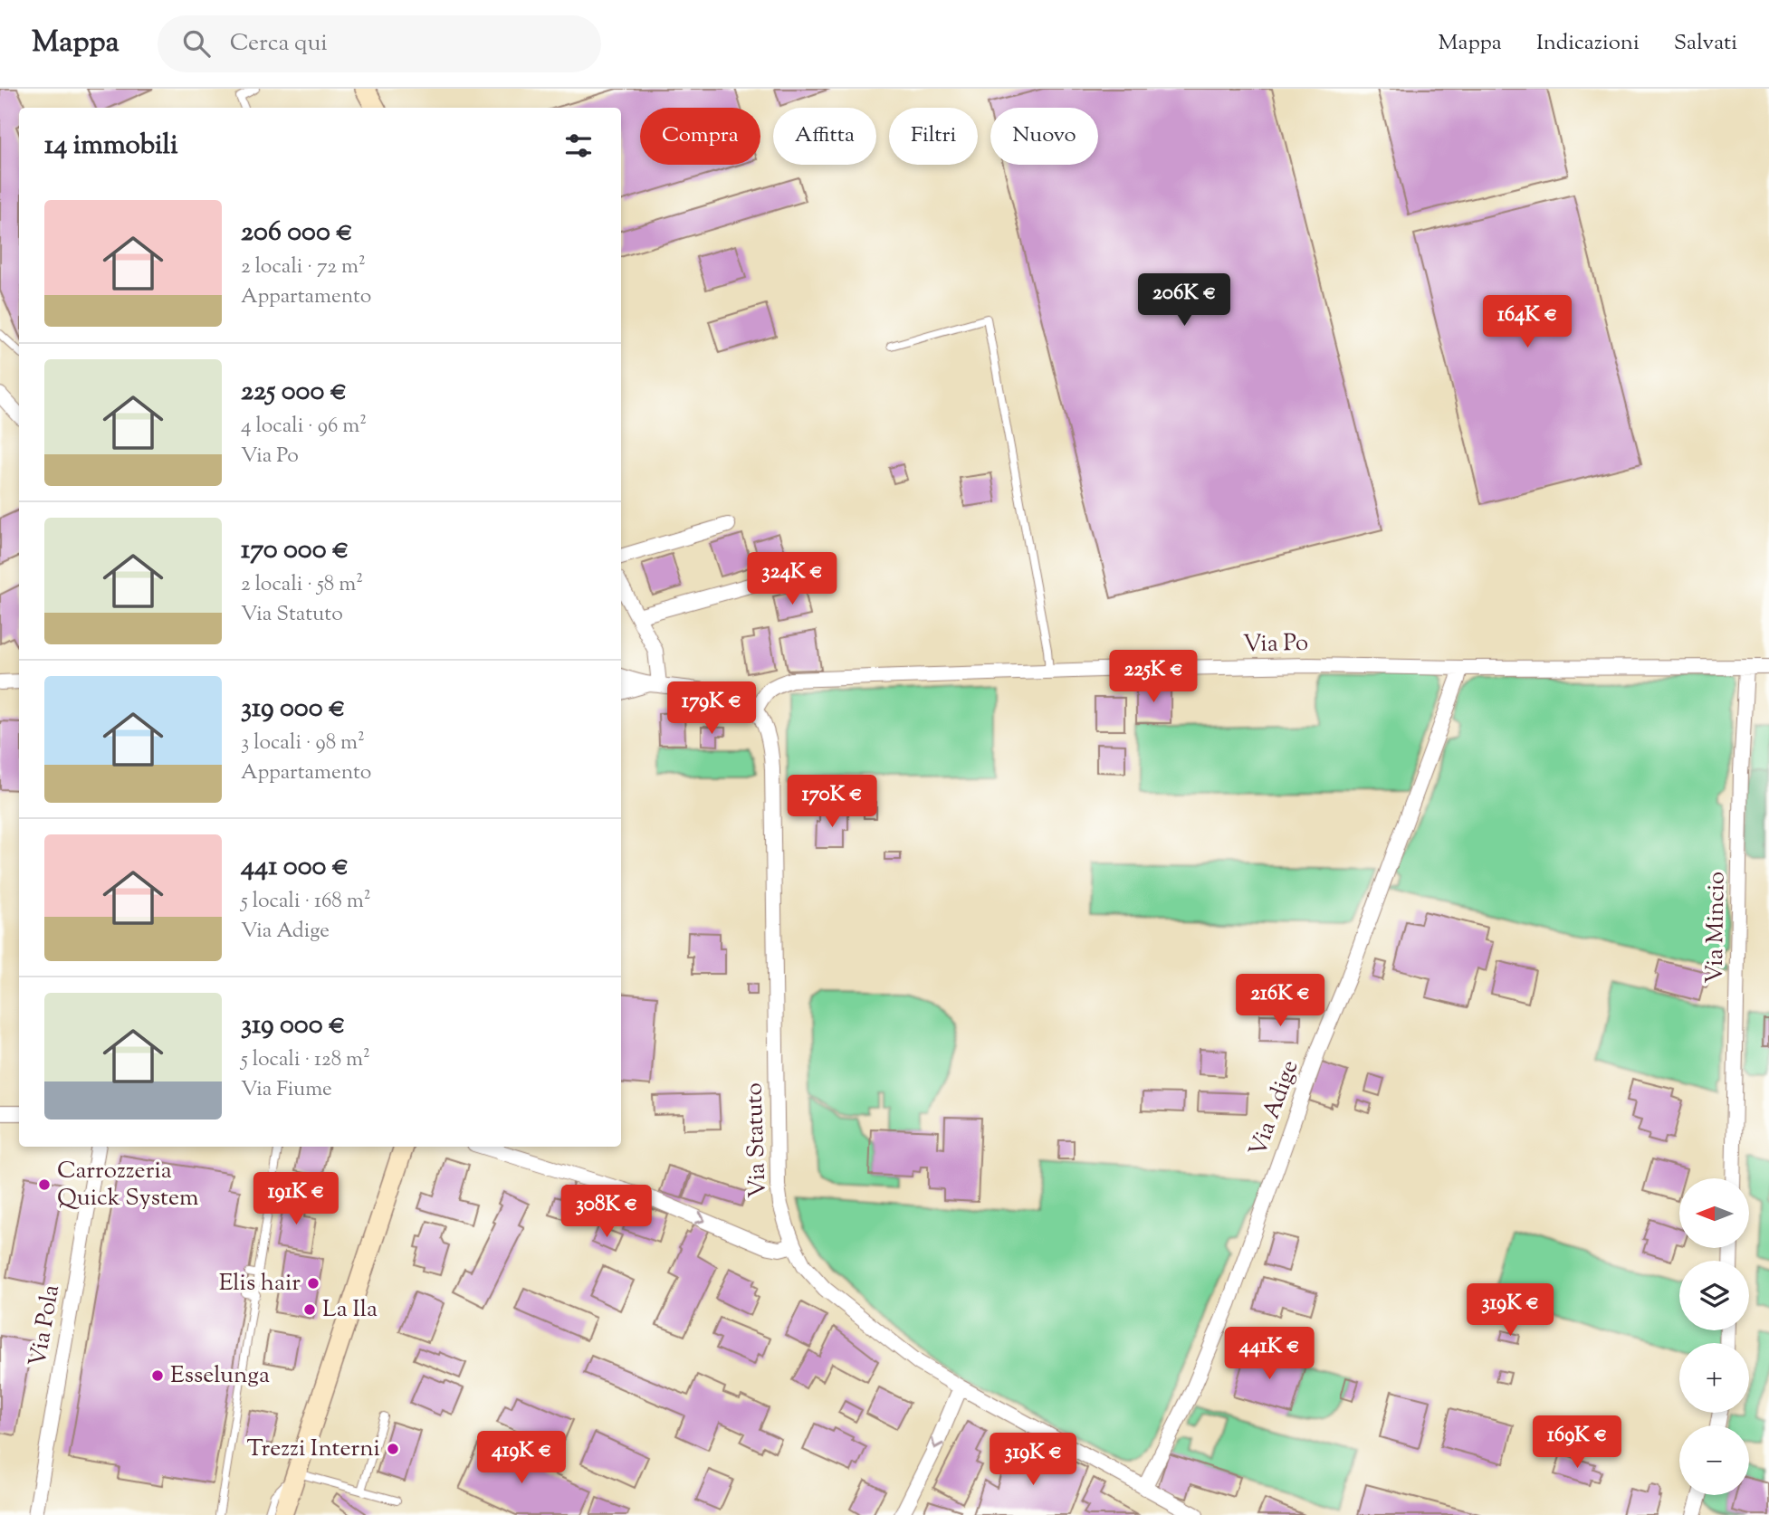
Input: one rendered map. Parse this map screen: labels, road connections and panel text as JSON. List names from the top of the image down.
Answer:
{
  "streets": {
    "street": [
      "Via Po",
      "Via Mincio",
      "Via Adige",
      "Via Statuto",
      "Via Pola"
    ]
  },
  "crossings": [
    ["Via Po", "Via Mincio"],
    ["Via Po", "Via Adige"],
    ["Via Po", "Via Statuto"],
    ["Via Adige", "Via Statuto"]
  ],
  "places": [
    "Carrozzeria Quick System",
    "Elis hair",
    "La Ila",
    "Esselunga",
    "Trezzi Interni"
  ],
  "north": "left",
  "page": {
    "header": "Mappa",
    "search": "Cerca qui",
    "nav": ["Mappa", "Indicazioni", "Salvati"],
    "chip": [
      "Compra",
      "Affitta",
      "Filtri",
      "Nuovo"
    ],
    "heading": "14 immobili",
    "list": [
      {
        "name": "206 000 €",
        "note": "2 locali · 72 m² · Appartamento"
      },
      {
        "name": "225 000 €",
        "note": "4 locali · 96 m² · Via Po"
      },
      {
        "name": "170 000 €",
        "note": "2 locali · 58 m² · Via Statuto"
      },
      {
        "name": "319 000 €",
        "note": "3 locali · 98 m² · Appartamento"
      },
      {
        "name": "441 000 €",
        "note": "5 locali · 168 m² · Via Adige"
      },
      {
        "name": "319 000 €",
        "note": "5 locali · 128 m² · Via Fiume"
      }
    ],
    "price": [
      "206K €",
      "164K €",
      "324K €",
      "225K €",
      "179K €",
      "170K €",
      "216K €",
      "191K €",
      "308K €",
      "319K €",
      "441K €",
      "169K €",
      "419K €",
      "319K €"
    ],
    "map_buttons": ["+", "−"]
  }
}
